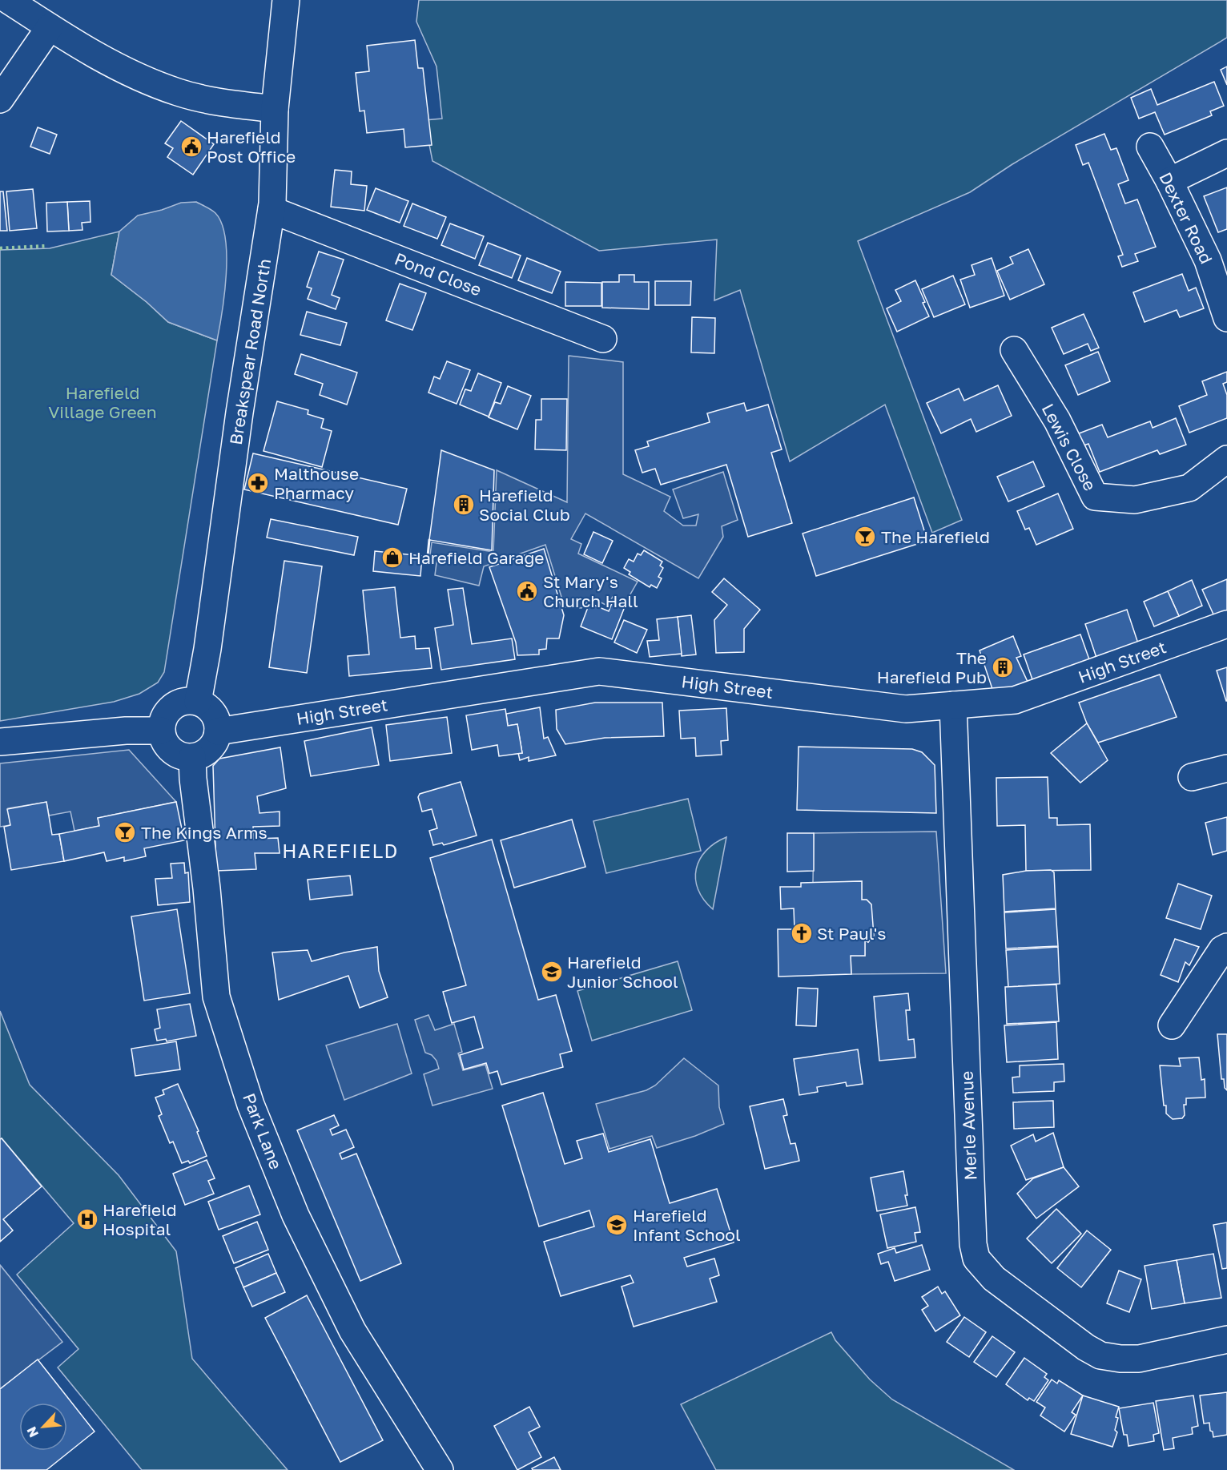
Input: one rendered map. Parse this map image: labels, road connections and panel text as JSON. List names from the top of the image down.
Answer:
{
  "streets": {
    "street": [
      "Dexter Road",
      "Pond Close",
      "Breakspear Road North",
      "Lewis Close",
      "High Street",
      "Merle Avenue",
      "Park Lane"
    ]
  },
  "crossings": [
    ["Pond Close", "Breakspear Road North"],
    ["Breakspear Road North", "High Street"],
    ["Breakspear Road North", "Park Lane"],
    ["High Street", "Merle Avenue"],
    ["High Street", "Park Lane"]
  ],
  "districts": ["HAREFIELD"],
  "parks": ["Harefield Village Green"],
  "places": {
    "public building": ["Harefield Post Office", "St Mary's Church Hall"],
    "pharmacy": ["Malthouse Pharmacy"],
    "building": ["Harefield Social Club", "The Harefield Pub"],
    "bar": ["The Harefield", "The Kings Arms"],
    "shop": ["Harefield Garage"],
    "church": ["St Paul's"],
    "school or university": ["Harefield Junior School", "Harefield Infant School"],
    "hospital": ["Harefield Hospital"]
  },
  "north": "bottom left"
}
